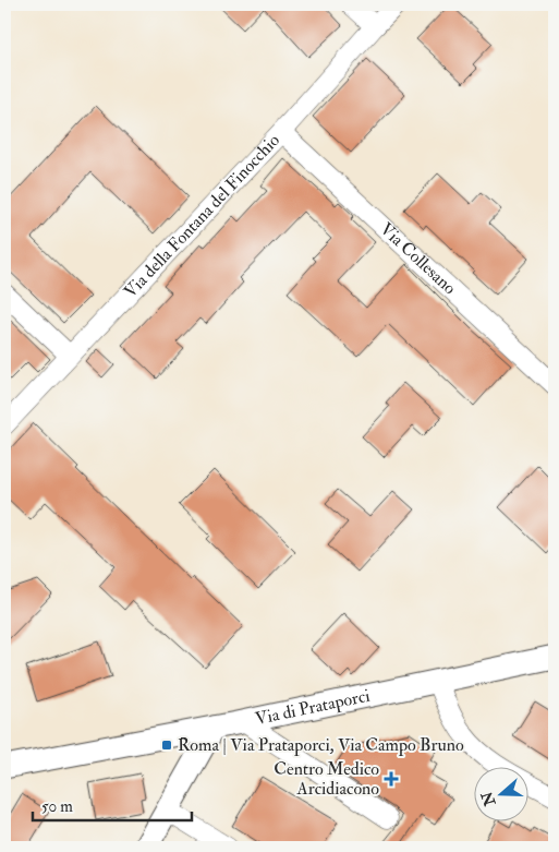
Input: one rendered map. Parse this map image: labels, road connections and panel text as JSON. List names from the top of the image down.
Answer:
{
  "streets": {
    "street": ["Via della Fontana del Finocchio", "Via Collesano", "Via di Prataporci"]
  },
  "crossings": [
    ["Via della Fontana del Finocchio", "Via Collesano"]
  ],
  "places": {
    "transit": ["Roma | Via Prataporci, Via Campo Bruno"],
    "health": ["Centro Medico Arcidiacono"]
  },
  "scale_bar": "50 m",
  "north": "left"
}
